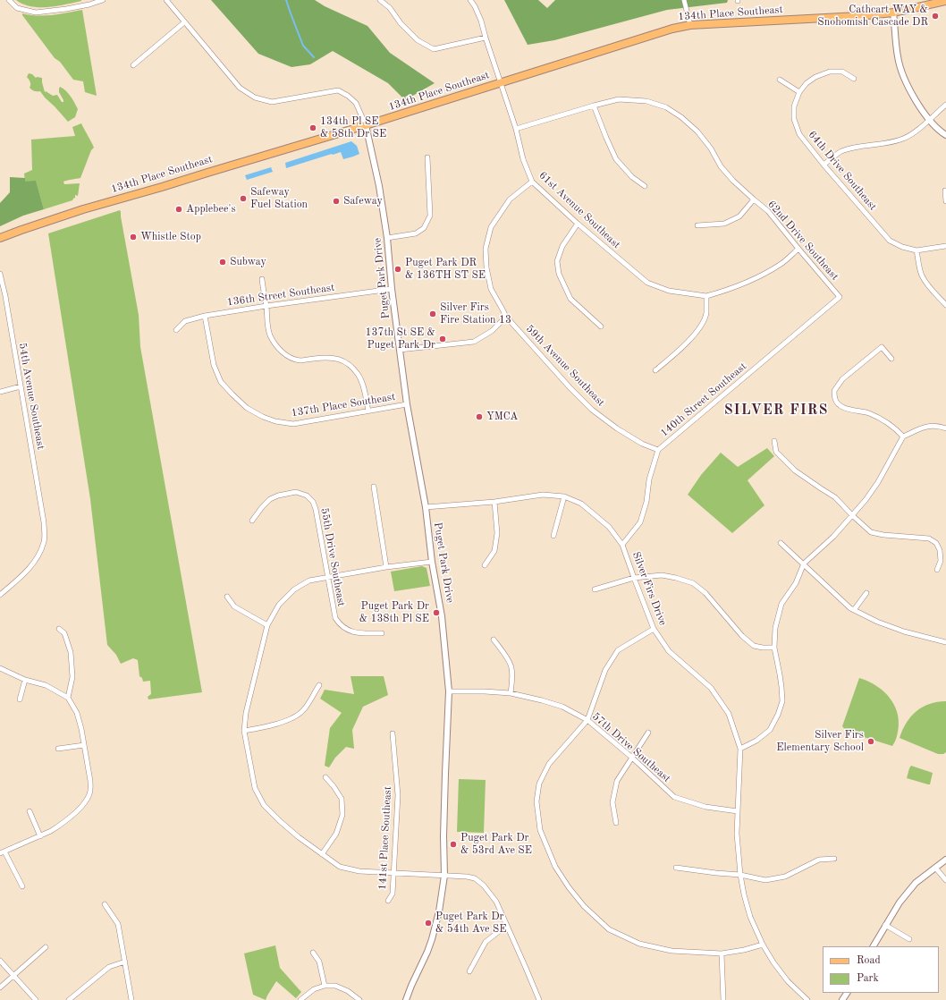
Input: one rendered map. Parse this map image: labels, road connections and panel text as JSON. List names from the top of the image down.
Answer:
{
  "streets": {
    "main road": ["134th Place Southeast"],
    "street": [
      "64th Drive Southeast",
      "61st Avenue Southeast",
      "62nd Drive Southeast",
      "Puget Park Drive",
      "136th Street Southeast",
      "59th Avenue Southeast",
      "54th Avenue Southeast",
      "140th Street Southeast",
      "137th Place Southeast",
      "55th Drive Southeast",
      "Silver Firs Drive",
      "57th Drive Southeast",
      "141st Place Southeast"
    ]
  },
  "crossings": [
    ["134th Place Southeast", "61st Avenue Southeast"],
    ["134th Place Southeast", "Puget Park Drive"],
    ["61st Avenue Southeast", "62nd Drive Southeast"],
    ["61st Avenue Southeast", "59th Avenue Southeast"],
    ["62nd Drive Southeast", "140th Street Southeast"],
    ["Puget Park Drive", "136th Street Southeast"],
    ["Puget Park Drive", "137th Place Southeast"],
    ["Puget Park Drive", "Silver Firs Drive"],
    ["Puget Park Drive", "57th Drive Southeast"],
    ["136th Street Southeast", "137th Place Southeast"],
    ["59th Avenue Southeast", "140th Street Southeast"],
    ["140th Street Southeast", "Silver Firs Drive"],
    ["Silver Firs Drive", "57th Drive Southeast"]
  ],
  "districts": ["SILVER FIRS"],
  "places": [
    "Cathcart WAY & Snohomish Cascade DR",
    "134th Pl SE & 58th Dr SE",
    "Safeway Fuel Station",
    "Safeway",
    "Applebee's",
    "Whistle Stop",
    "Subway",
    "Puget Park DR & 136TH ST SE",
    "Silver Firs Fire Station 13",
    "137th St SE & Puget Park Dr",
    "YMCA",
    "Puget Park Dr & 138th Pl SE",
    "Silver Firs Elementary School",
    "Puget Park Dr & 53rd Ave SE",
    "Puget Park Dr & 54th Ave SE"
  ],
  "legend": ["Road", "Park"]
}
